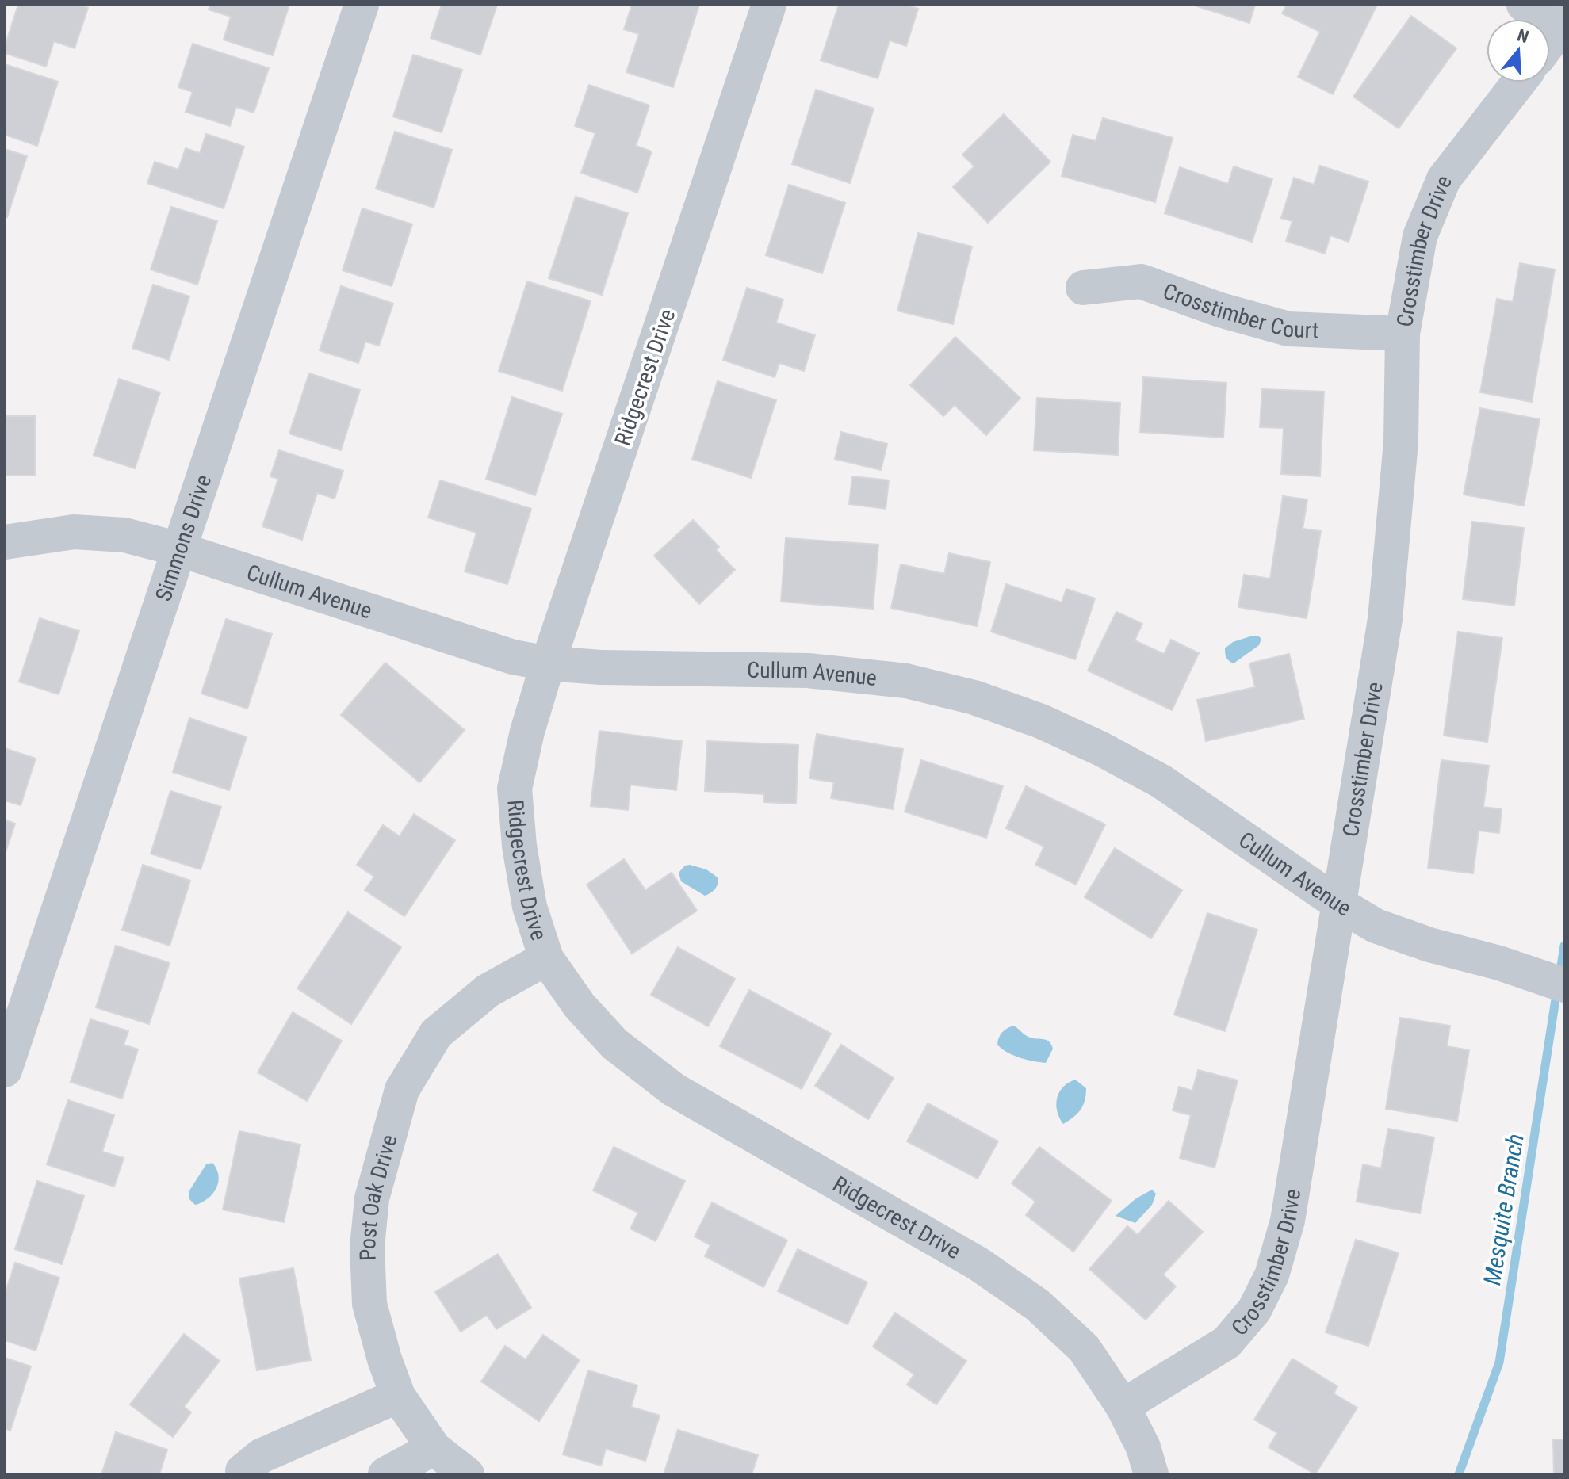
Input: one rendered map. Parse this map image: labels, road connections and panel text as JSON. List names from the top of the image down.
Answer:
{
  "streets": {
    "street": [
      "Crosstimber Drive",
      "Crosstimber Court",
      "Ridgecrest Drive",
      "Simmons Drive",
      "Cullum Avenue",
      "Post Oak Drive"
    ]
  },
  "crossings": [
    ["Crosstimber Drive", "Crosstimber Court"],
    ["Crosstimber Drive", "Ridgecrest Drive"],
    ["Crosstimber Drive", "Cullum Avenue"],
    ["Ridgecrest Drive", "Cullum Avenue"],
    ["Ridgecrest Drive", "Post Oak Drive"],
    ["Simmons Drive", "Cullum Avenue"]
  ],
  "water": ["Mesquite Branch"],
  "north": "top"
}
